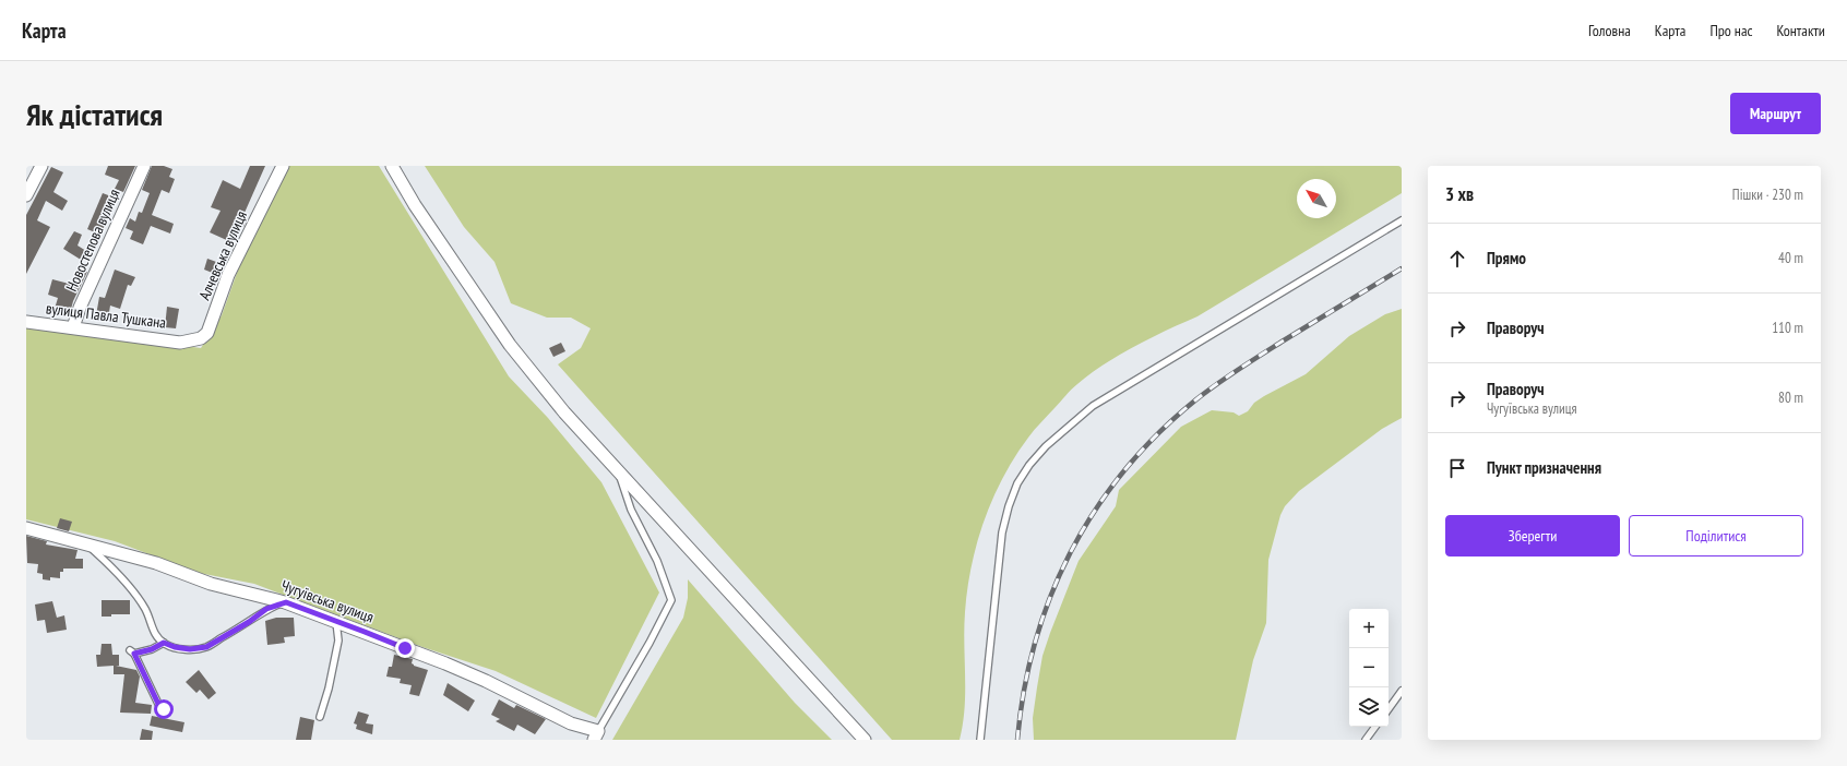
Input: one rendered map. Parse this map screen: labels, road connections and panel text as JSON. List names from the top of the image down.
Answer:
{
  "streets": {
    "street": [
      "Новостепова вулиця",
      "Алчевська вулиця",
      "вулиця Павла Тушкана",
      "Чугуївська вулиця"
    ]
  },
  "crossings": [
    ["Новостепова вулиця", "вулиця Павла Тушкана"],
    ["Алчевська вулиця", "вулиця Павла Тушкана"]
  ],
  "north": "top left",
  "page": {
    "header": "Карта",
    "nav": [
      "Головна",
      "Карта",
      "Про нас",
      "Контакти"
    ],
    "buttons": [
      "Маршрут",
      ["Зберегти", "Поділитися"]
    ],
    "title": "Як дістатися",
    "heading": ["3 хв", "Пішки · 230 m"],
    "list": [
      ["Прямо", "40 m"],
      ["Праворуч", "110 m"],
      ["Праворуч", "Чугуївська вулиця", "80 m"],
      "Пункт призначення"
    ],
    "map_buttons": ["+", "−"]
  }
}
